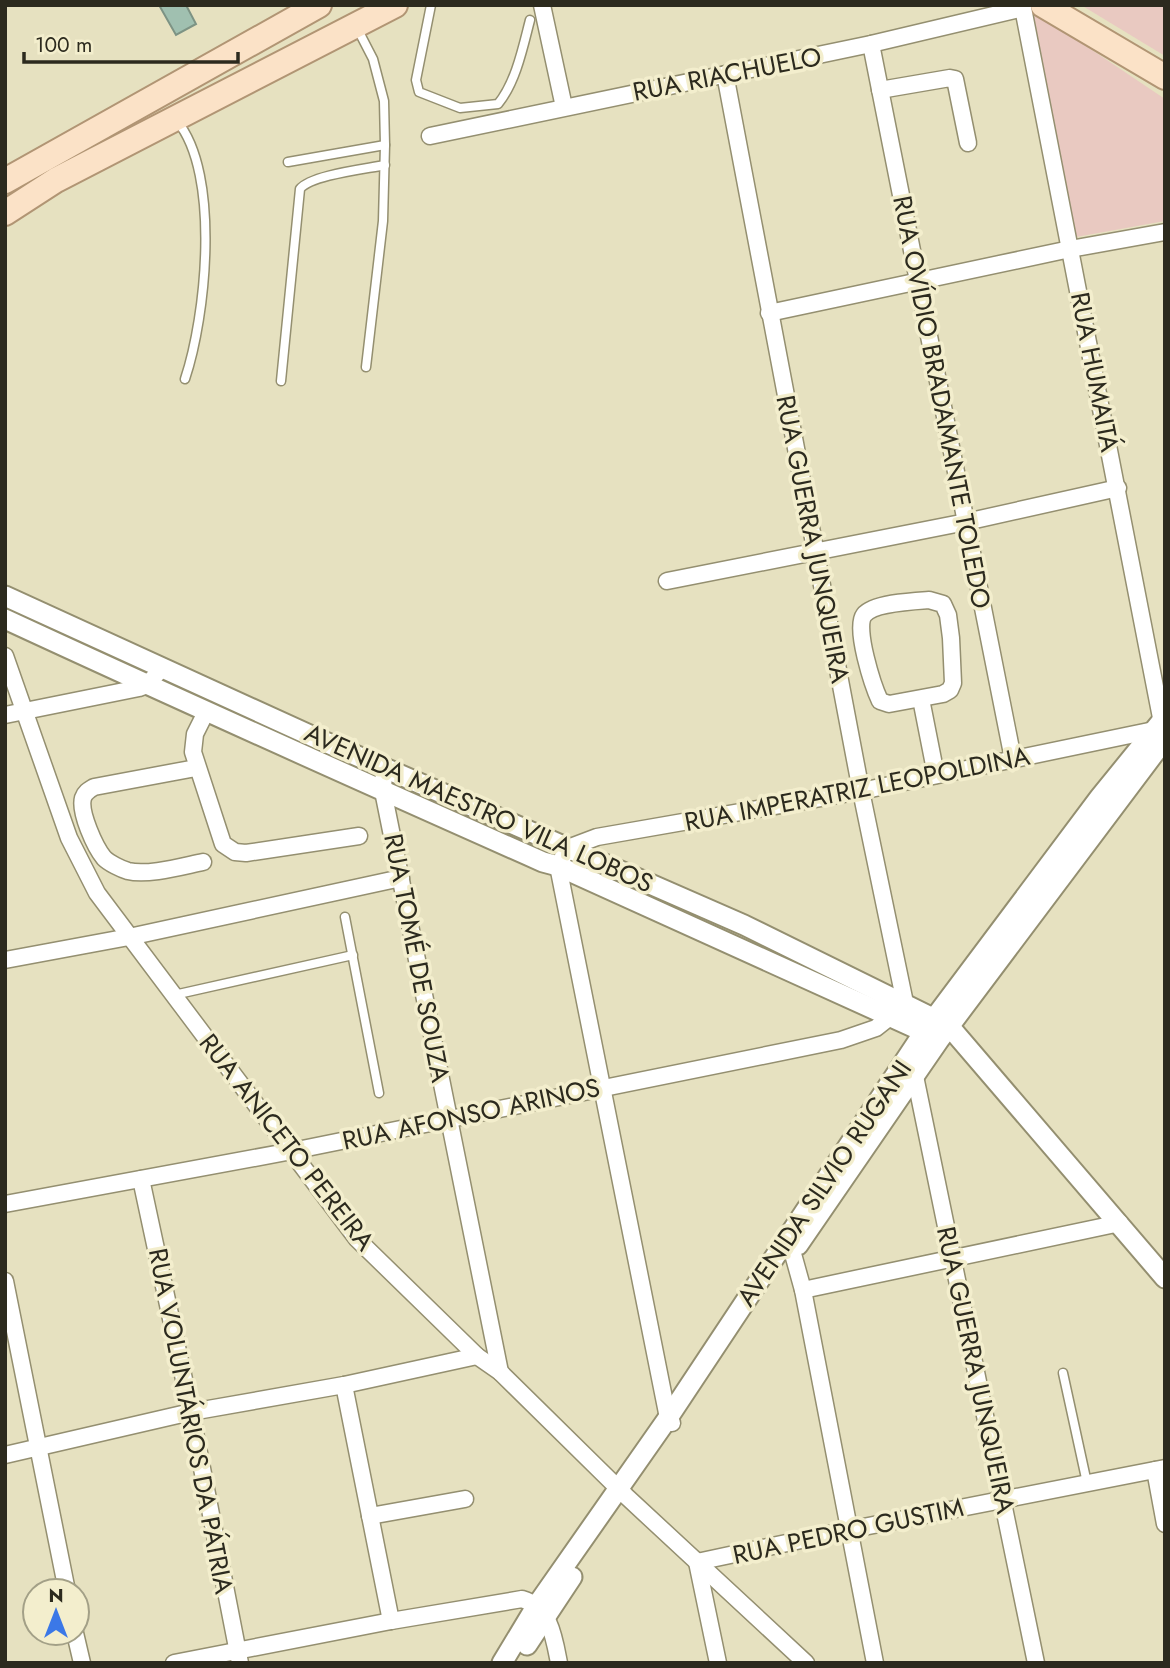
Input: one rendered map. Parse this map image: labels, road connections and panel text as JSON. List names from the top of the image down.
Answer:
{
  "streets": {
    "street": [
      "RUA RIACHUELO",
      "RUA HUMAITÁ",
      "RUA OVÍDIO BRADAMANTE TOLEDO",
      "RUA GUERRA JUNQUEIRA",
      "RUA IMPERATRIZ LEOPOLDINA",
      "AVENIDA MAESTRO VILA LOBOS",
      "RUA TOMÉ DE SOUZA",
      "RUA AFONSO ARINOS",
      "RUA ANICETO PEREIRA",
      "AVENIDA SILVIO RUGANI",
      "RUA VOLUNTÁRIOS DA PÁTRIA",
      "RUA PEDRO GUSTIM"
    ]
  },
  "crossings": [
    ["RUA RIACHUELO", "RUA HUMAITÁ"],
    ["RUA RIACHUELO", "RUA OVÍDIO BRADAMANTE TOLEDO"],
    ["RUA RIACHUELO", "RUA GUERRA JUNQUEIRA"],
    ["RUA HUMAITÁ", "RUA IMPERATRIZ LEOPOLDINA"],
    ["RUA HUMAITÁ", "AVENIDA SILVIO RUGANI"],
    ["RUA OVÍDIO BRADAMANTE TOLEDO", "RUA IMPERATRIZ LEOPOLDINA"],
    ["RUA GUERRA JUNQUEIRA", "RUA IMPERATRIZ LEOPOLDINA"],
    ["RUA GUERRA JUNQUEIRA", "AVENIDA MAESTRO VILA LOBOS"],
    ["RUA GUERRA JUNQUEIRA", "RUA AFONSO ARINOS"],
    ["RUA GUERRA JUNQUEIRA", "AVENIDA SILVIO RUGANI"],
    ["RUA GUERRA JUNQUEIRA", "RUA PEDRO GUSTIM"],
    ["RUA IMPERATRIZ LEOPOLDINA", "AVENIDA MAESTRO VILA LOBOS"],
    ["RUA IMPERATRIZ LEOPOLDINA", "AVENIDA SILVIO RUGANI"],
    ["AVENIDA MAESTRO VILA LOBOS", "RUA TOMÉ DE SOUZA"],
    ["AVENIDA MAESTRO VILA LOBOS", "RUA AFONSO ARINOS"],
    ["AVENIDA MAESTRO VILA LOBOS", "AVENIDA SILVIO RUGANI"],
    ["RUA TOMÉ DE SOUZA", "RUA AFONSO ARINOS"],
    ["RUA TOMÉ DE SOUZA", "RUA ANICETO PEREIRA"],
    ["RUA AFONSO ARINOS", "RUA ANICETO PEREIRA"],
    ["RUA AFONSO ARINOS", "RUA VOLUNTÁRIOS DA PÁTRIA"],
    ["RUA ANICETO PEREIRA", "AVENIDA SILVIO RUGANI"],
    ["RUA ANICETO PEREIRA", "RUA PEDRO GUSTIM"]
  ],
  "scale_bar": "100 m",
  "north": "top"
}
